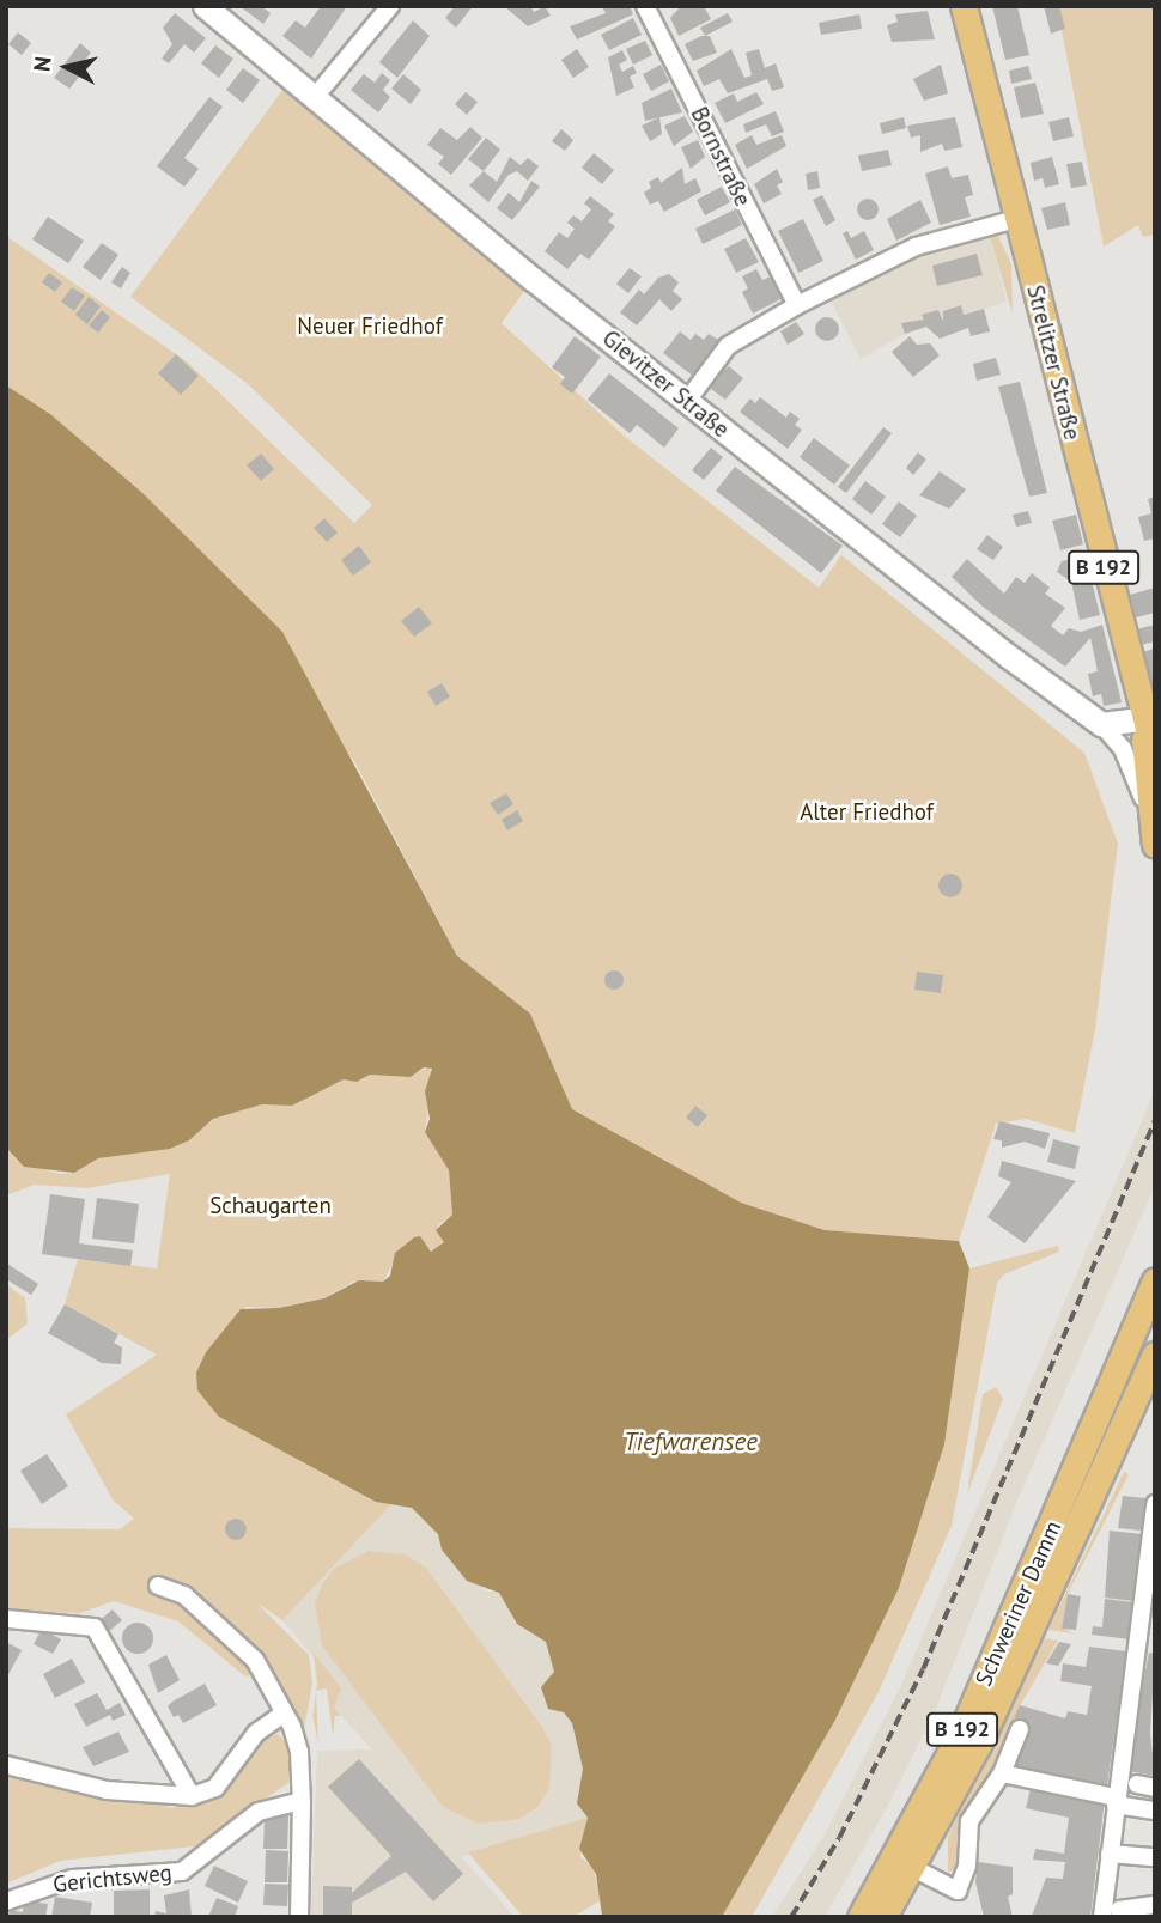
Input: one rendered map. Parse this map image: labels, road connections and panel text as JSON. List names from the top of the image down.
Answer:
{
  "streets": {
    "main road": [
      "Strelitzer Straße",
      "Gievitzer Straße",
      "B 192",
      "Schweriner Damm"
    ],
    "street": ["Bornstraße", "Gerichtsweg"]
  },
  "crossings": [
    ["Strelitzer Straße", "B 192"]
  ],
  "water": ["Tiefwarensee"],
  "parks": ["Neuer Friedhof", "Alter Friedhof", "Schaugarten"],
  "north": "left"
}
